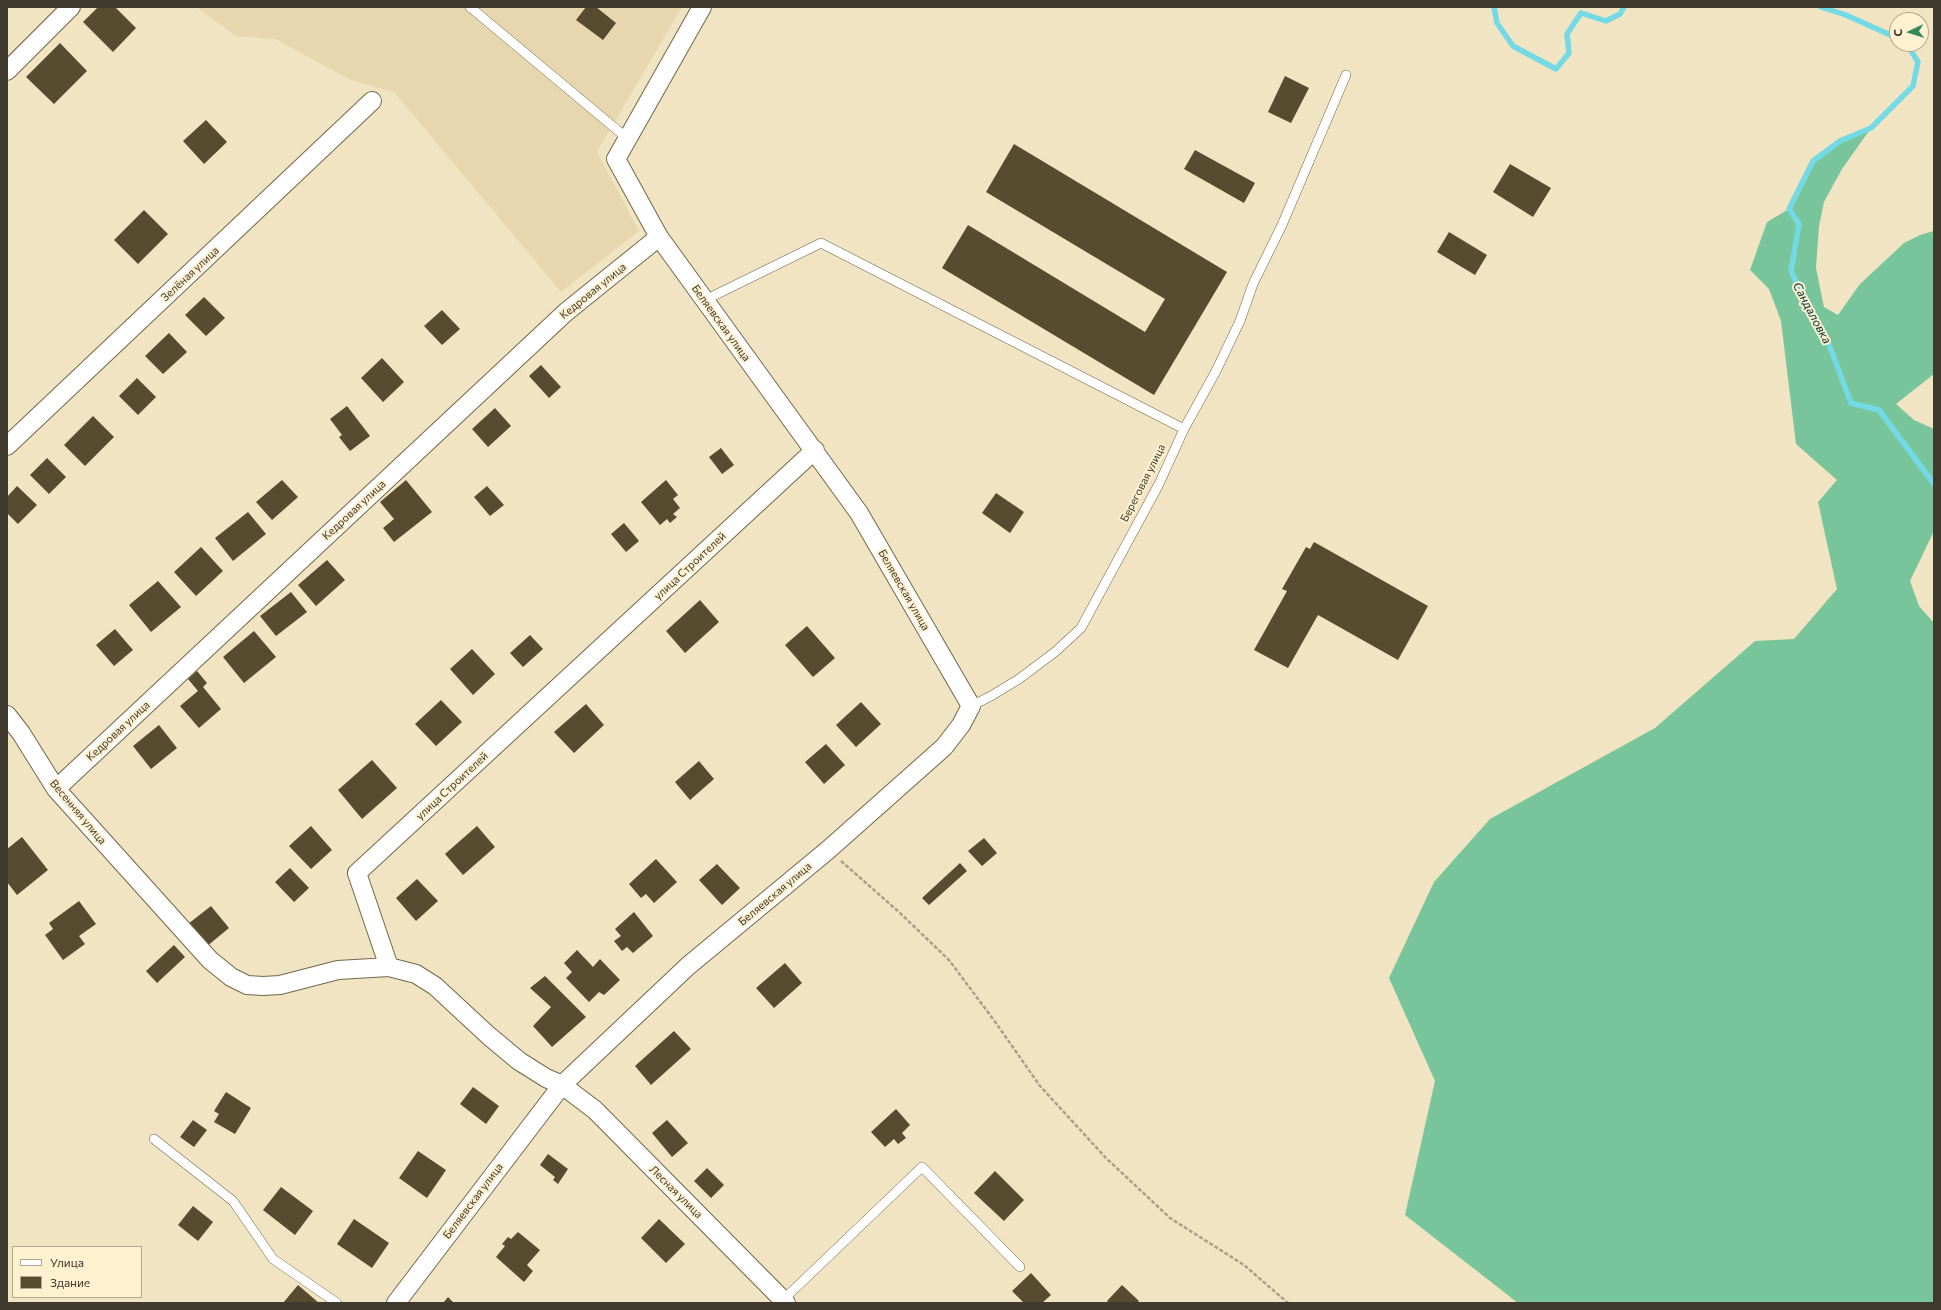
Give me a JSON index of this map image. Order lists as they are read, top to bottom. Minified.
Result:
{"streets":{"street":["Зелёная улица","Кедровая улица","Беляевская улица","улица Строителей","Весенняя улица","Лесная улица"],"lane":["Береговая улица"]},"crossings":[["Кедровая улица","Беляевская улица"],["Кедровая улица","Весенняя улица"],["Беляевская улица","Береговая улица"],["Беляевская улица","улица Строителей"],["Беляевская улица","Лесная улица"],["улица Строителей","Весенняя улица"],["улица Строителей","Лесная улица"],["Весенняя улица","Лесная улица"]],"water":["Сандаловка"],"legend":["Улица","Здание"],"north":"left"}
